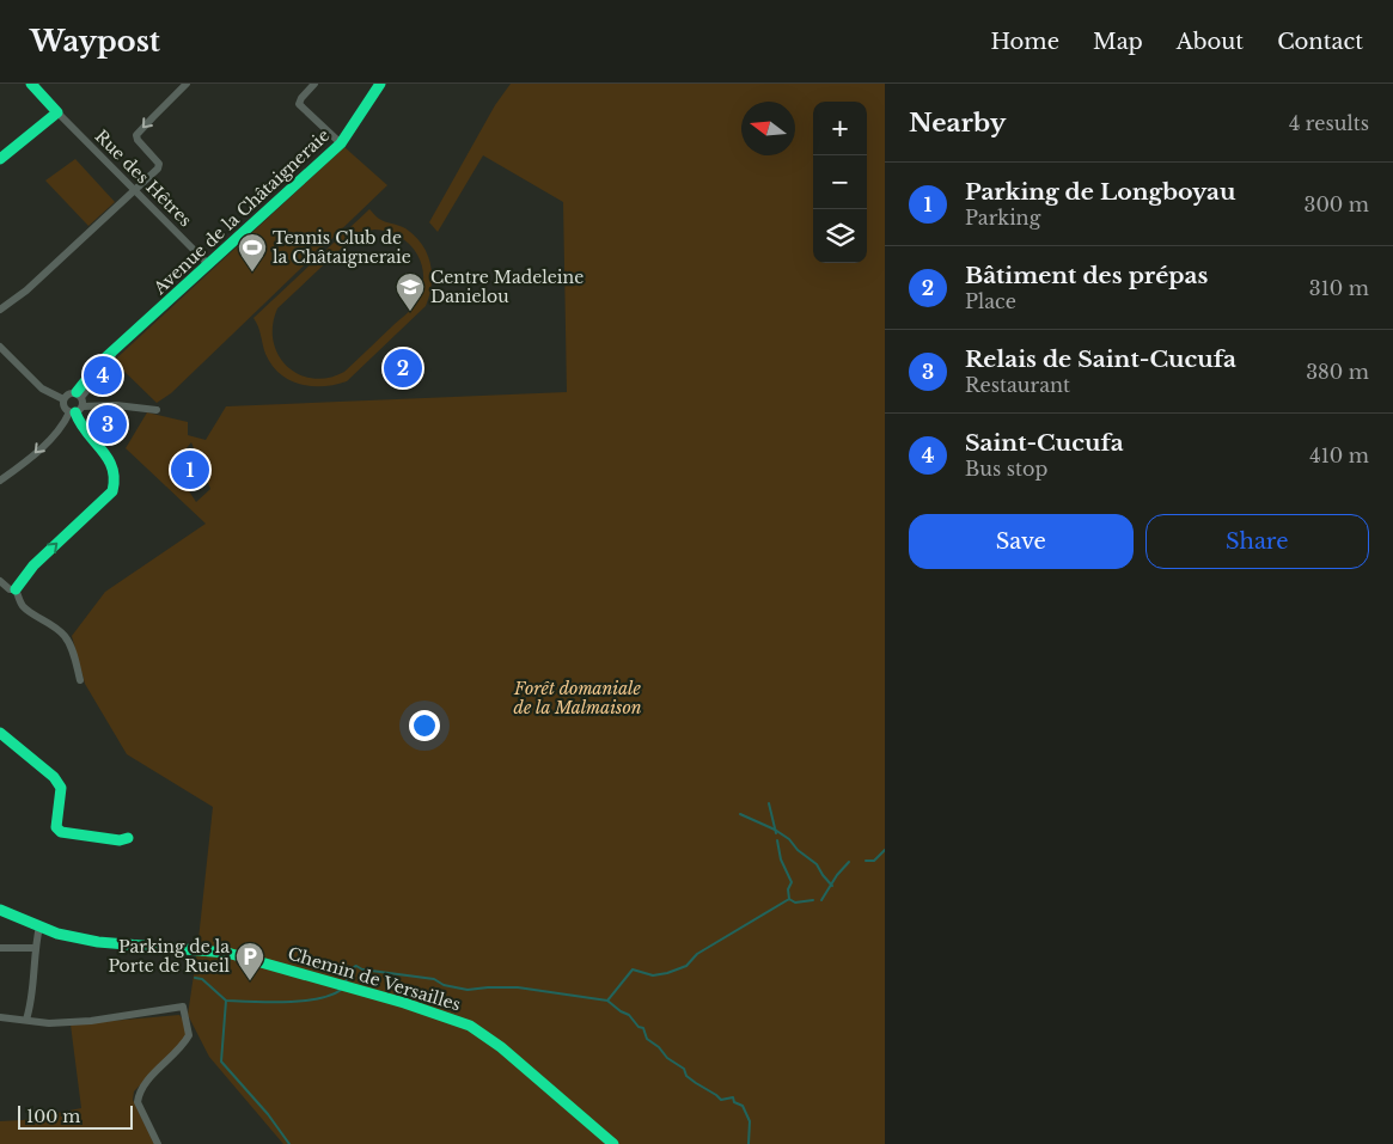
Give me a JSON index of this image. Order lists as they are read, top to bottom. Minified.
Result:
{"streets":{"street":["Rue des Hêtres","Avenue de la Châtaigneraie","Chemin de Versailles"]},"crossings":[["Rue des Hêtres","Avenue de la Châtaigneraie"]],"parks":["Forêt domaniale de la Malmaison"],"places":{"sports":["Tennis Club de la Châtaigneraie"],"school or university":["Centre Madeleine Danielou"],"parking":["Parking de la Porte de Rueil"]},"scale_bar":"100 m","north":"left","page":{"header":"Waypost","nav":["Home","Map","About","Contact"],"heading":["Nearby","4 results"],"map_buttons":["+","−"],"list":[{"mark":"1","name":"Parking de Longboyau","note":"Parking","value":"300 m"},{"mark":"2","name":"Bâtiment des prépas","note":"Place","value":"310 m"},{"mark":"3","name":"Relais de Saint-Cucufa","note":"Restaurant","value":"380 m"},{"mark":"4","name":"Saint-Cucufa","note":"Bus stop","value":"410 m"}],"pins":["2","4","3","1"],"buttons":["Save","Share"],"scale":"100 m"}}
